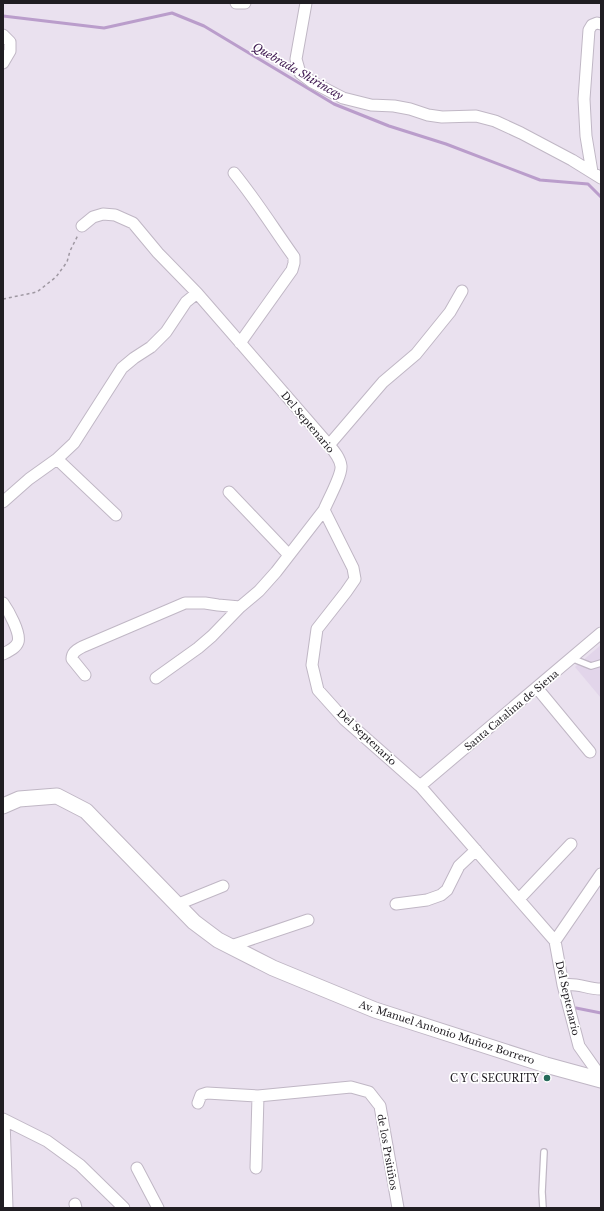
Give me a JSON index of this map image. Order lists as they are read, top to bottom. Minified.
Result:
{"streets":{"street":["Del Septenario","Santa Catalina de Siena","Av. Manuel Antonio Muñoz Borrero","de los Prsitiños"]},"crossings":[["Del Septenario","Santa Catalina de Siena"],["Del Septenario","Av. Manuel Antonio Muñoz Borrero"]],"water":["Quebrada Shirincay"],"places":["C Y C SECURITY"]}
